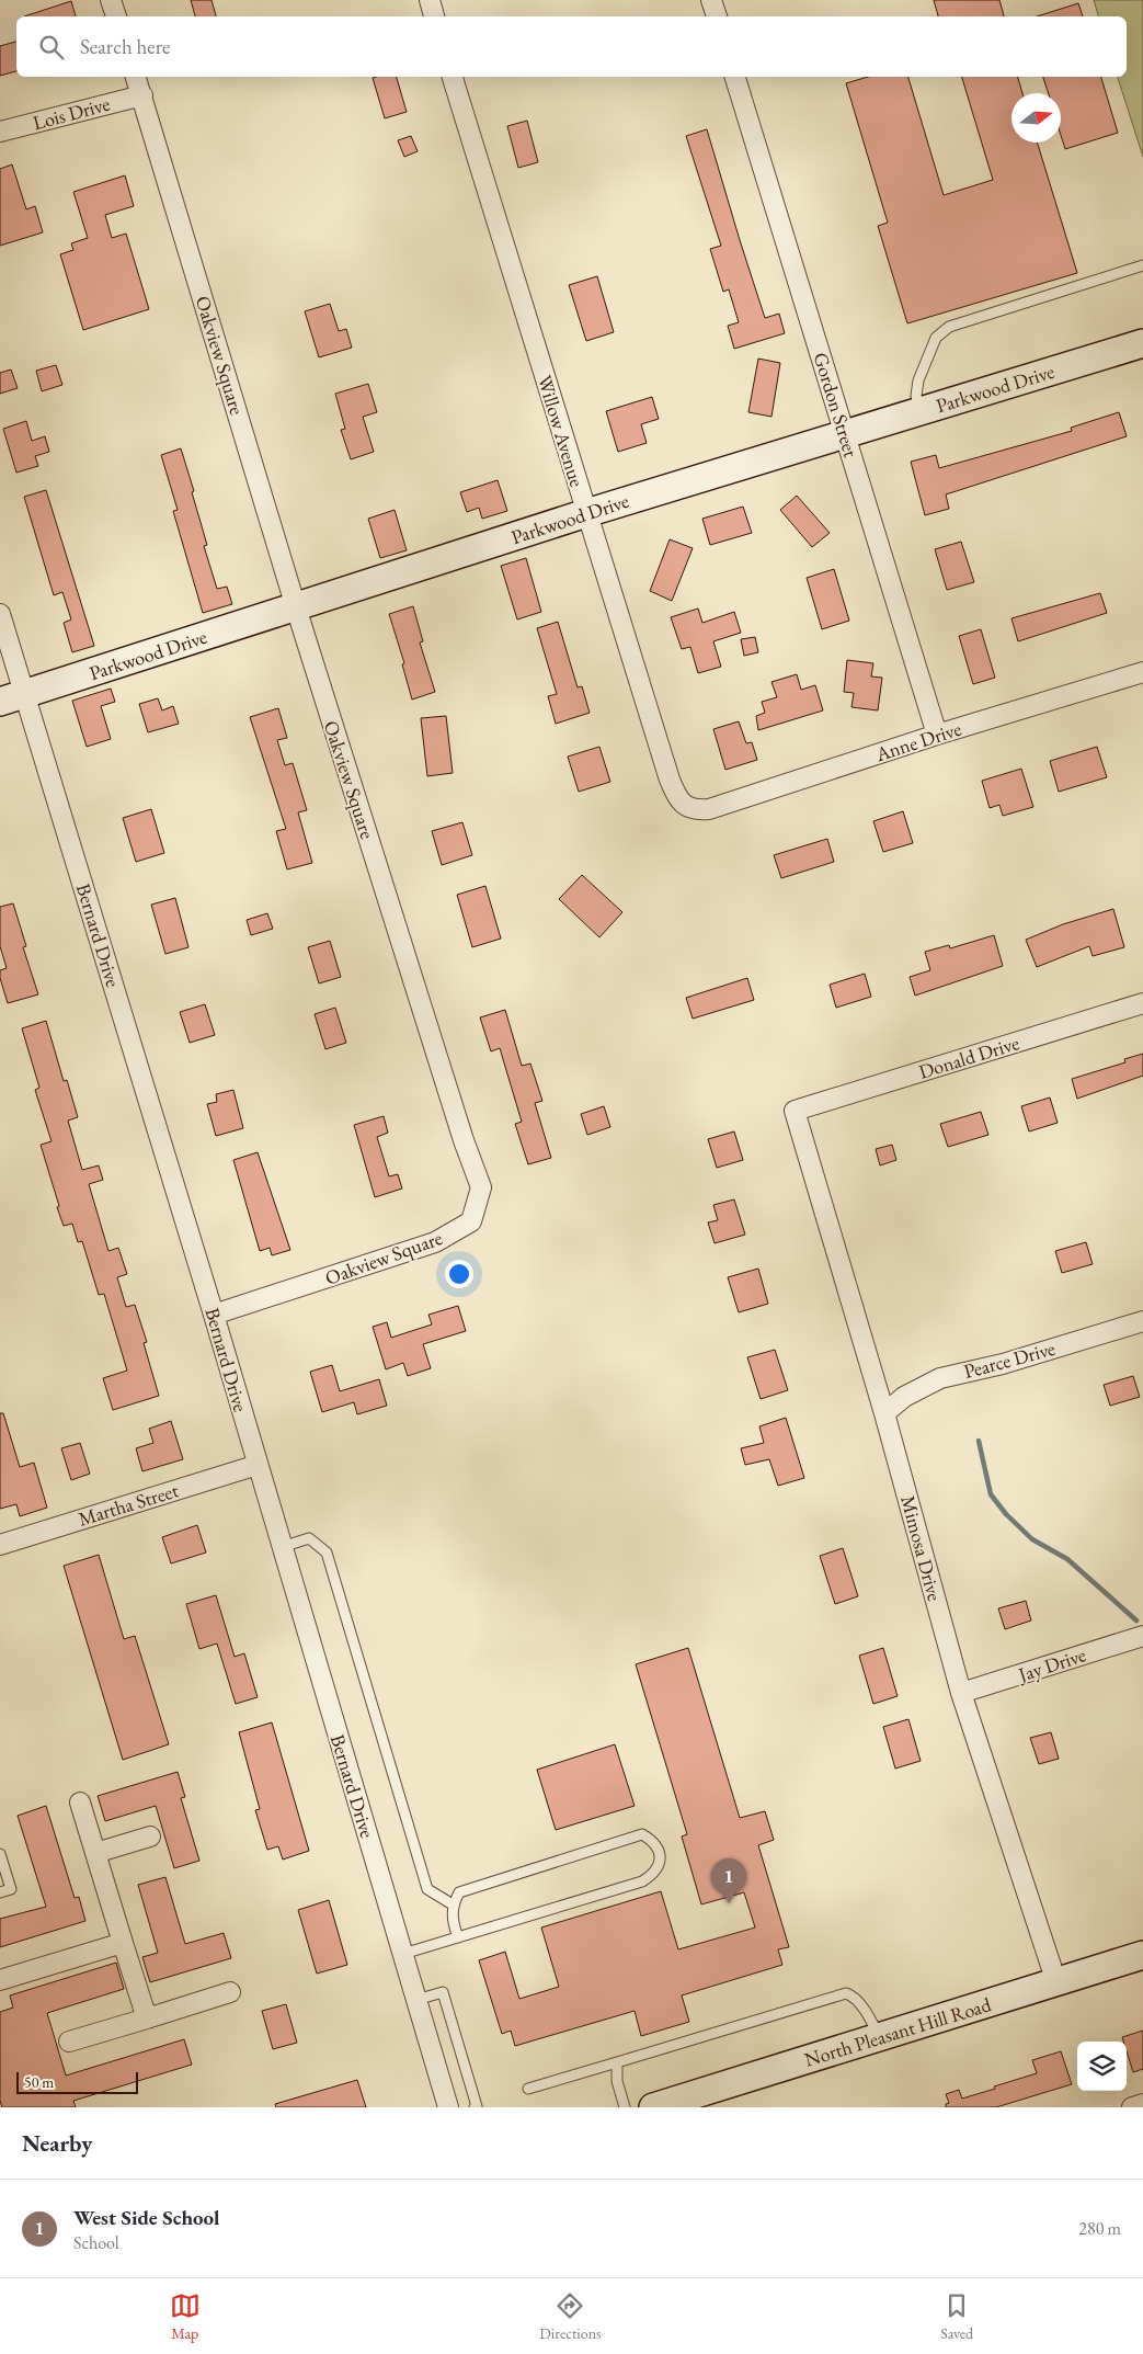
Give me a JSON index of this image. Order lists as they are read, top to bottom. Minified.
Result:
{"streets":{"street":["Lois Drive","Oakview Square","Parkwood Drive","Gordon Street","Willow Avenue","Anne Drive","Bernard Drive","Donald Drive","Pearce Drive","Martha Street","Mimosa Drive","Jay Drive","North Pleasant Hill Road"]},"crossings":[["Lois Drive","Oakview Square"],["Oakview Square","Parkwood Drive"],["Oakview Square","Bernard Drive"],["Parkwood Drive","Gordon Street"],["Parkwood Drive","Willow Avenue"],["Parkwood Drive","Bernard Drive"],["Gordon Street","Anne Drive"],["Willow Avenue","Anne Drive"],["Bernard Drive","Martha Street"],["Donald Drive","Mimosa Drive"],["Pearce Drive","Mimosa Drive"],["Mimosa Drive","Jay Drive"],["Mimosa Drive","North Pleasant Hill Road"]],"scale_bar":"50 m","north":"right","page":{"search":"Search here","pins":"1","scale":"50 m","heading":"Nearby","list":[{"mark":"1","name":"West Side School","note":"School","value":"280 m"}],"nav":["Map","Directions","Saved"]}}
